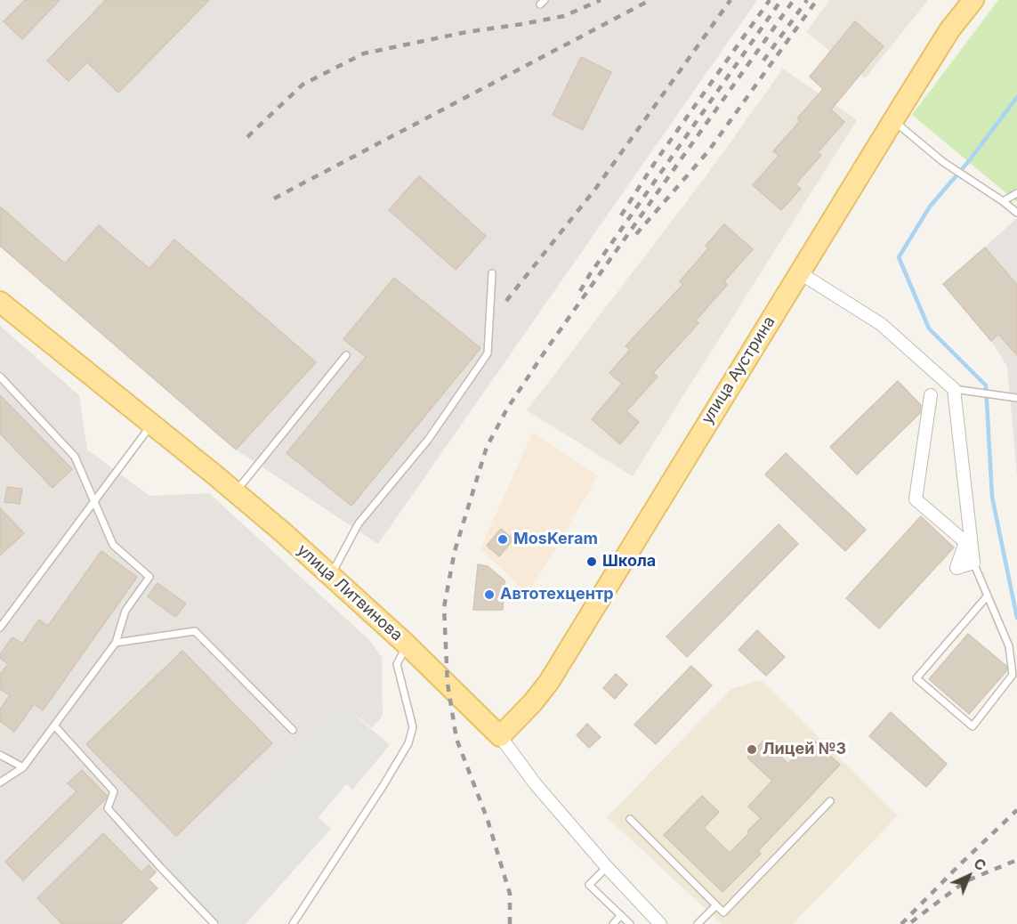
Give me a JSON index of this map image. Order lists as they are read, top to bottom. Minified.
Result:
{"streets":{"main road":["улица Аустрина","улица Литвинова"]},"crossings":[["улица Аустрина","улица Литвинова"]],"places":["MosKeram","Школа","Автотехцентр","Лицей №3"],"north":"top right"}
